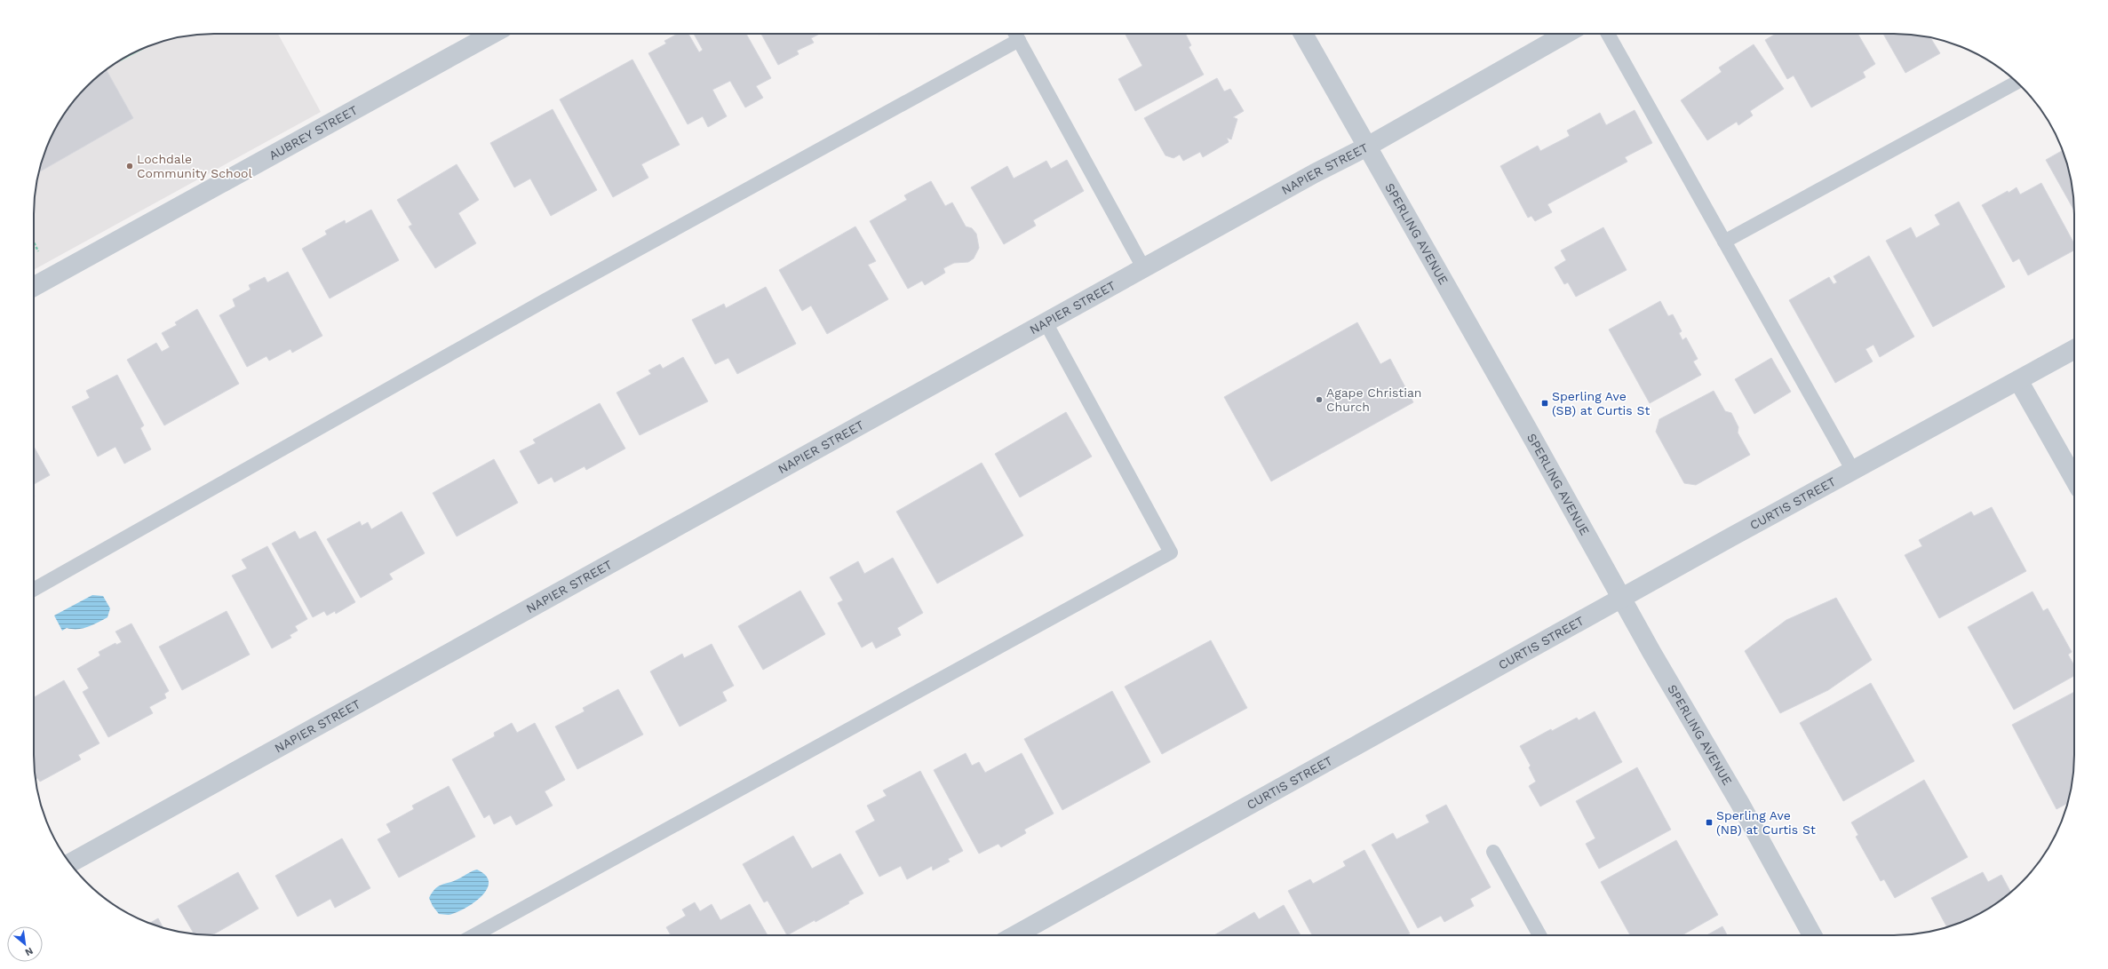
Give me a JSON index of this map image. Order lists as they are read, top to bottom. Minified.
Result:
{"streets":{"street":["AUBREY STREET","NAPIER STREET","SPERLING AVENUE","CURTIS STREET"]},"crossings":[["NAPIER STREET","SPERLING AVENUE"],["SPERLING AVENUE","CURTIS STREET"]],"places":{"other":["Lochdale Community School","Agape Christian Church"],"transit":["Sperling Ave (SB) at Curtis St","Sperling Ave (NB) at Curtis St"]},"north":"bottom right"}
